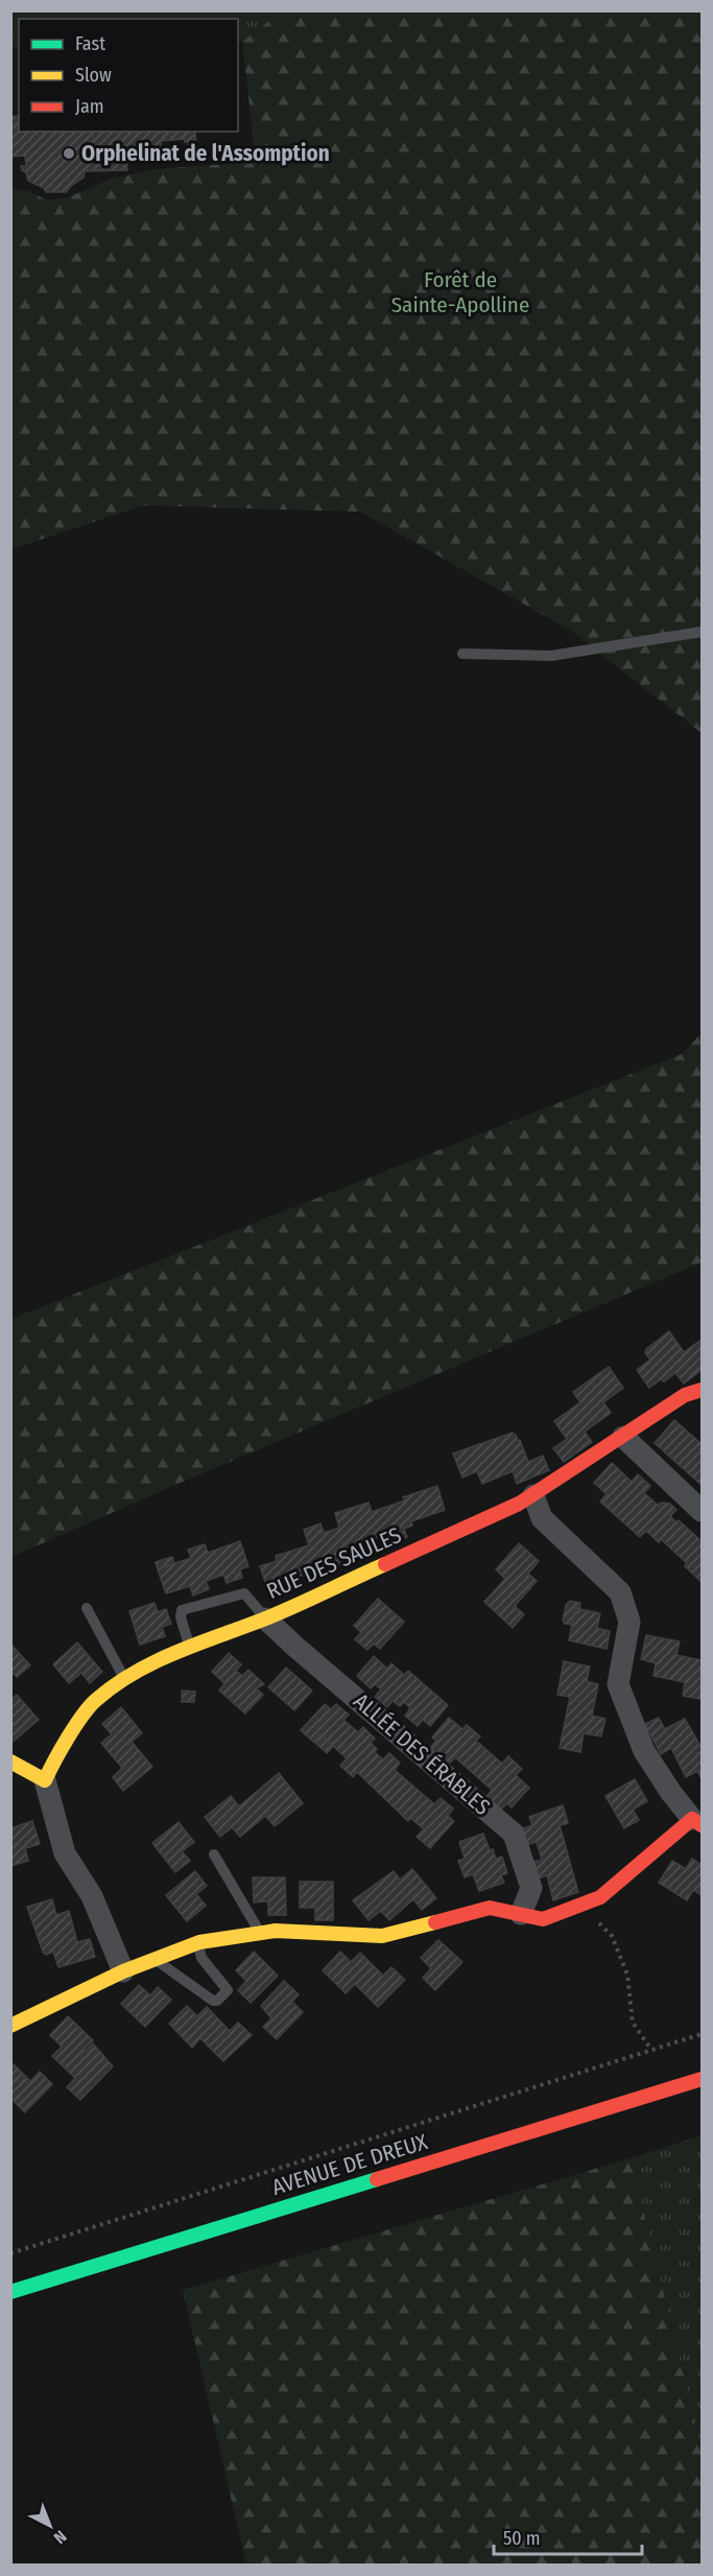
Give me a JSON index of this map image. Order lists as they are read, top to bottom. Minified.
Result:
{"streets":{"street":["RUE DES SAULES","ALLÉE DES ÉRABLES","AVENUE DE DREUX"]},"crossings":[["RUE DES SAULES","ALLÉE DES ÉRABLES"]],"parks":["Forêt de Sainte-Apolline"],"places":["Orphelinat de l'Assomption"],"legend":["Fast","Slow","Jam"],"scale_bar":"50 m","north":"bottom right"}
